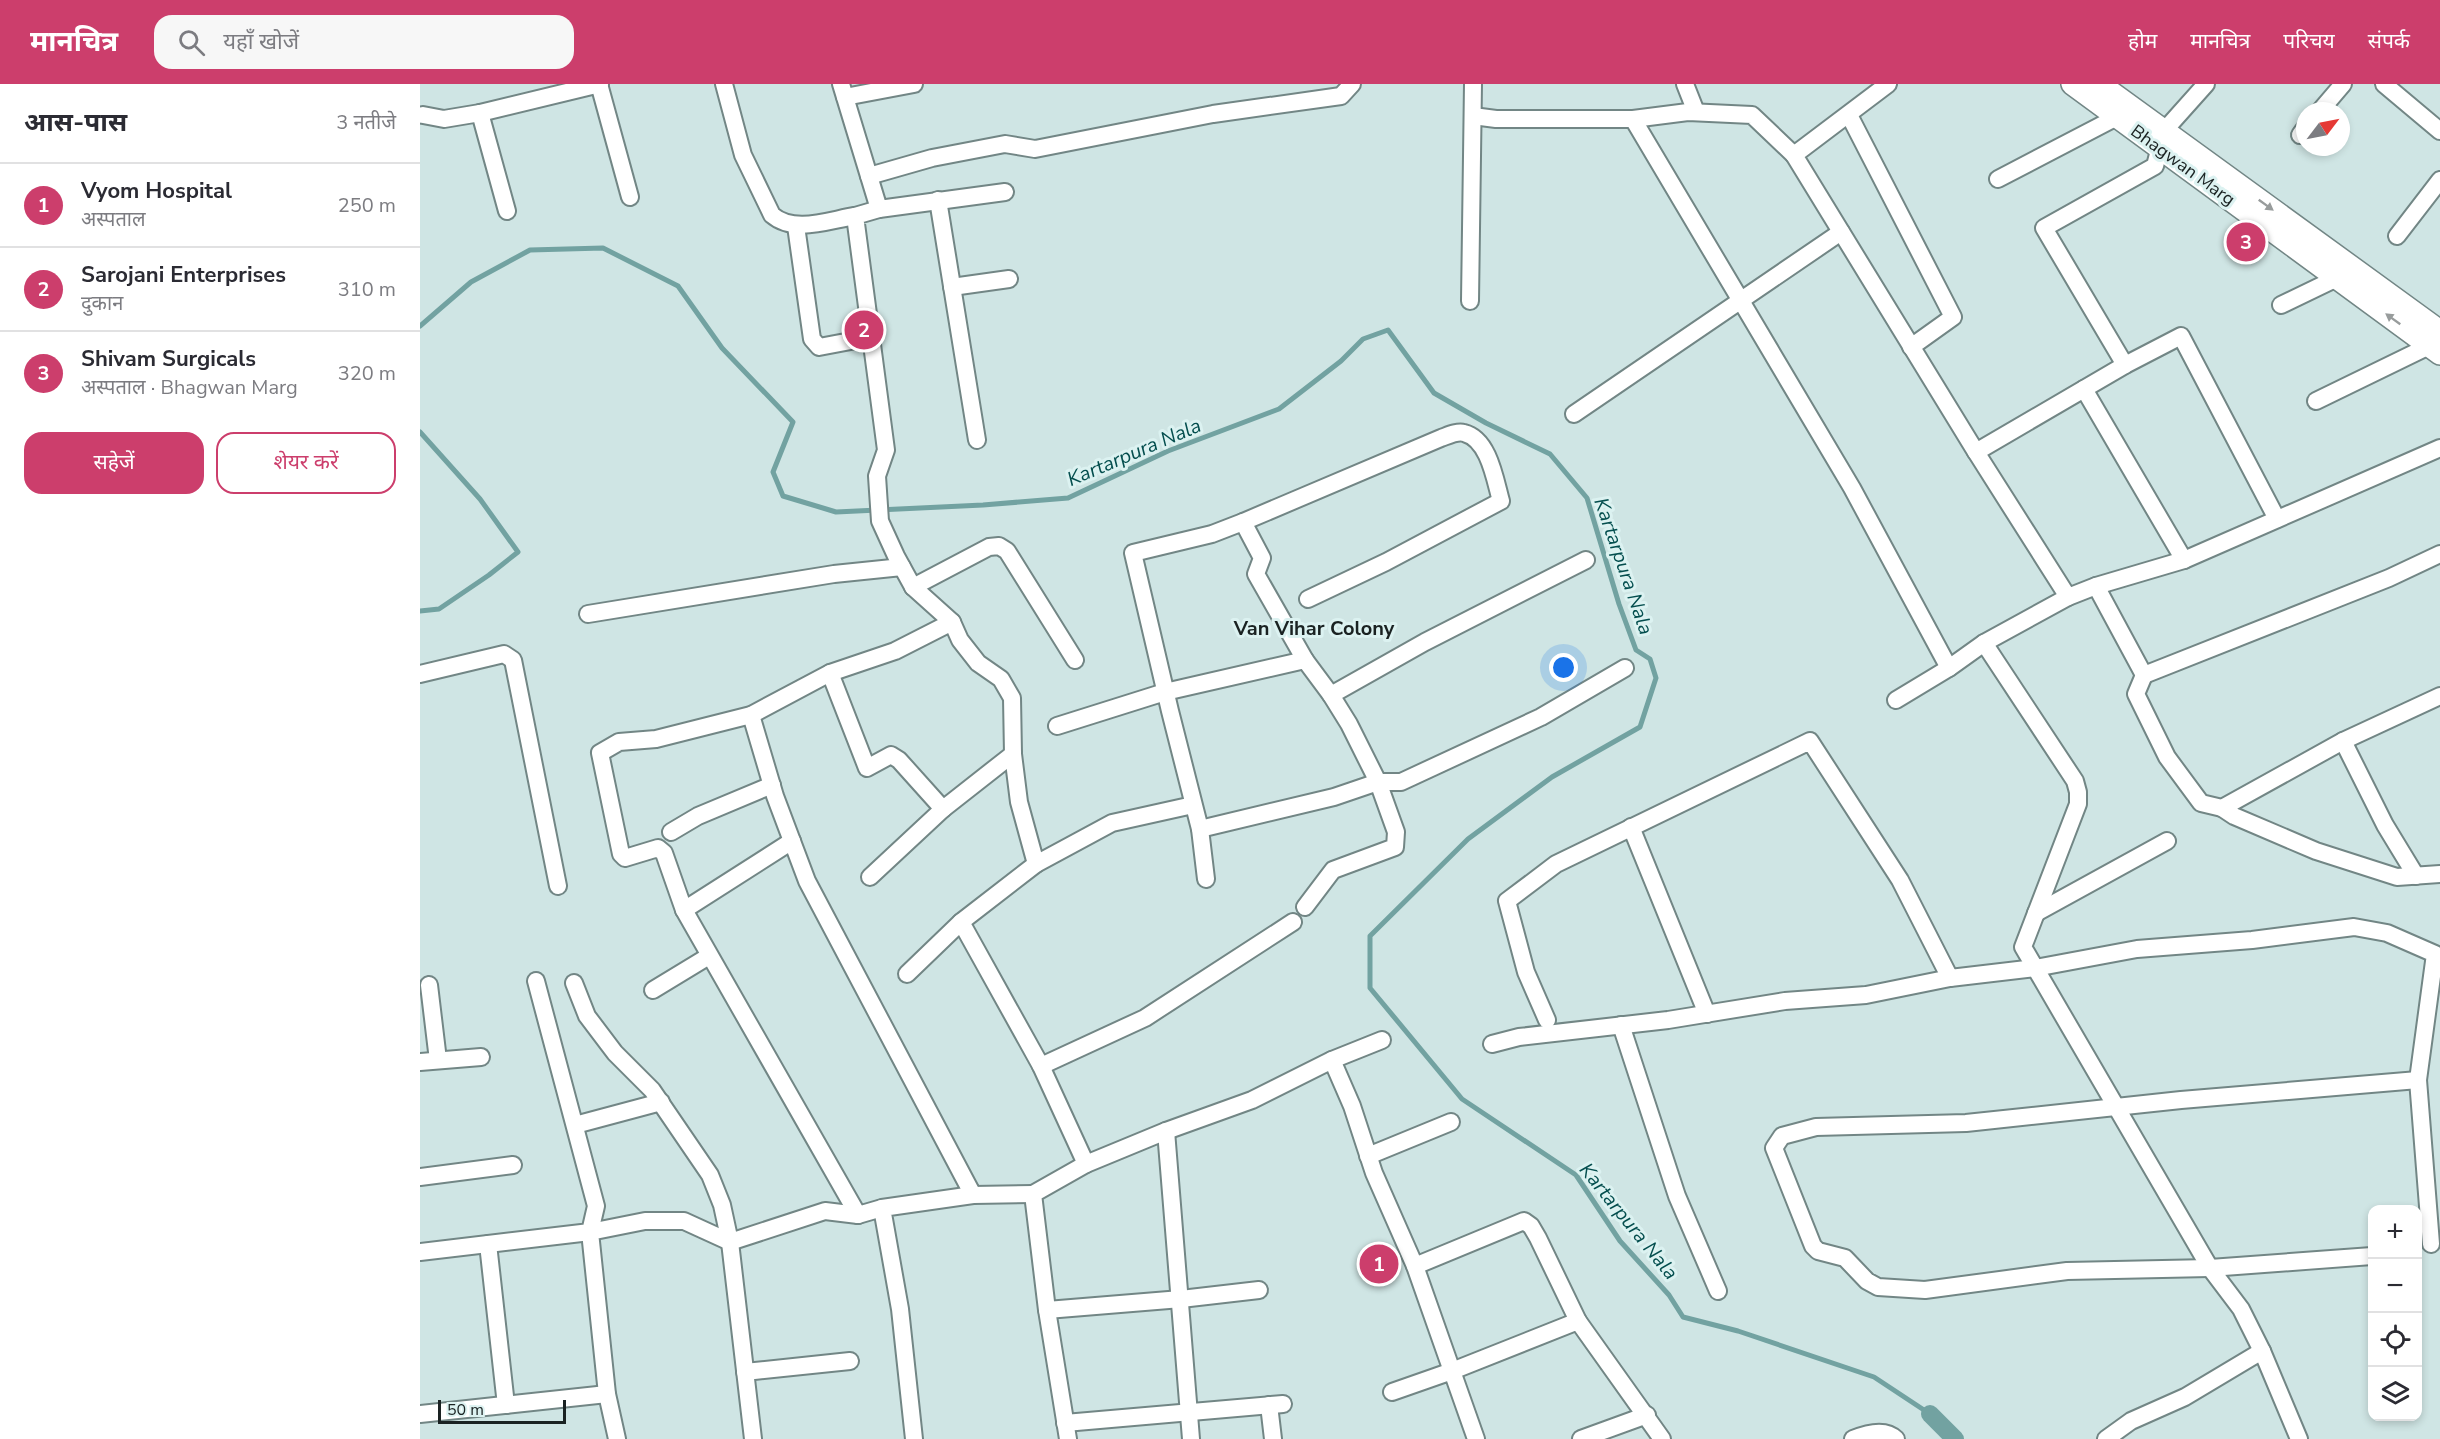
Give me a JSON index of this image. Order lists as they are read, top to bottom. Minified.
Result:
{"streets":{"street":["Bhagwan Marg"]},"districts":["Van Vihar Colony"],"water":["Kartarpura Nala"],"scale_bar":"50 m","north":"top right","page":{"header":"मानचित्र","search":"यहाँ खोजें","nav":["होम","मानचित्र","परिचय","संपर्क"],"heading":["आस-पास","3 नतीजे"],"list":[{"mark":"1","name":"Vyom Hospital","note":"अस्पताल","value":"250 m"},{"mark":"2","name":"Sarojani Enterprises","note":"दुकान","value":"310 m"},{"mark":"3","name":"Shivam Surgicals","note":"अस्पताल · Bhagwan Marg","value":"320 m"}],"pins":["3","2","1"],"buttons":["सहेजें","शेयर करें"],"map_buttons":["+","−"],"scale":"50 m"}}
